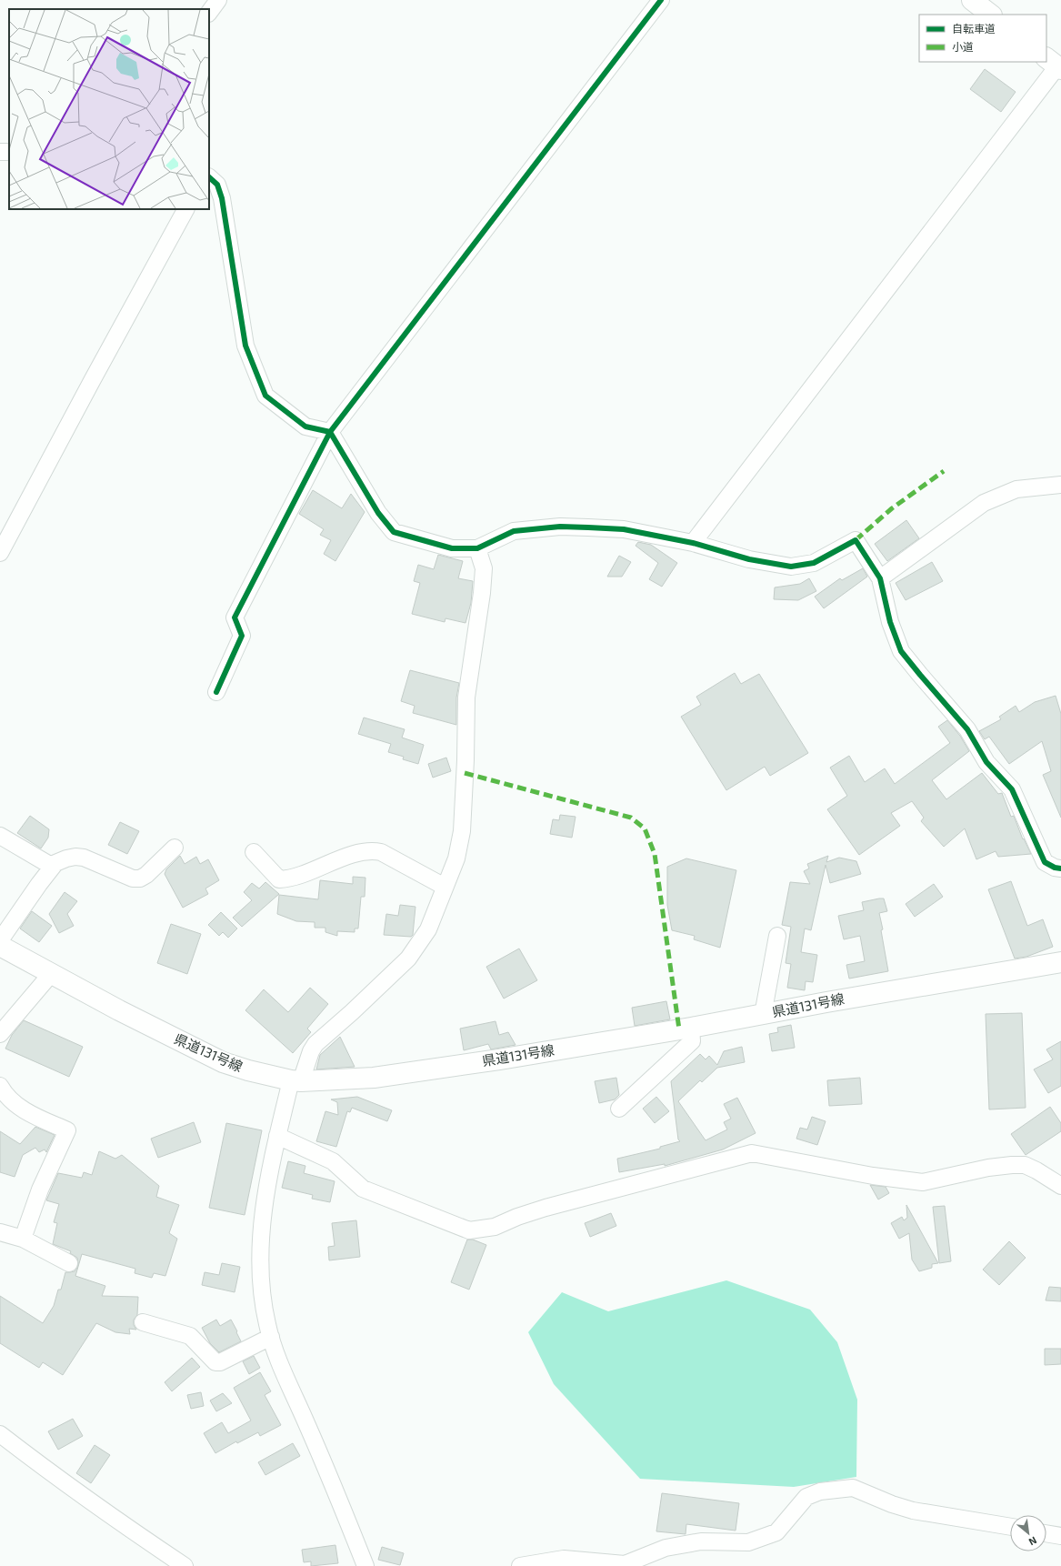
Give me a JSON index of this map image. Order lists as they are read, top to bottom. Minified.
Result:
{"streets":{"main road":["県道131号線"]},"legend":["自転車道","小道"],"north":"bottom right"}
